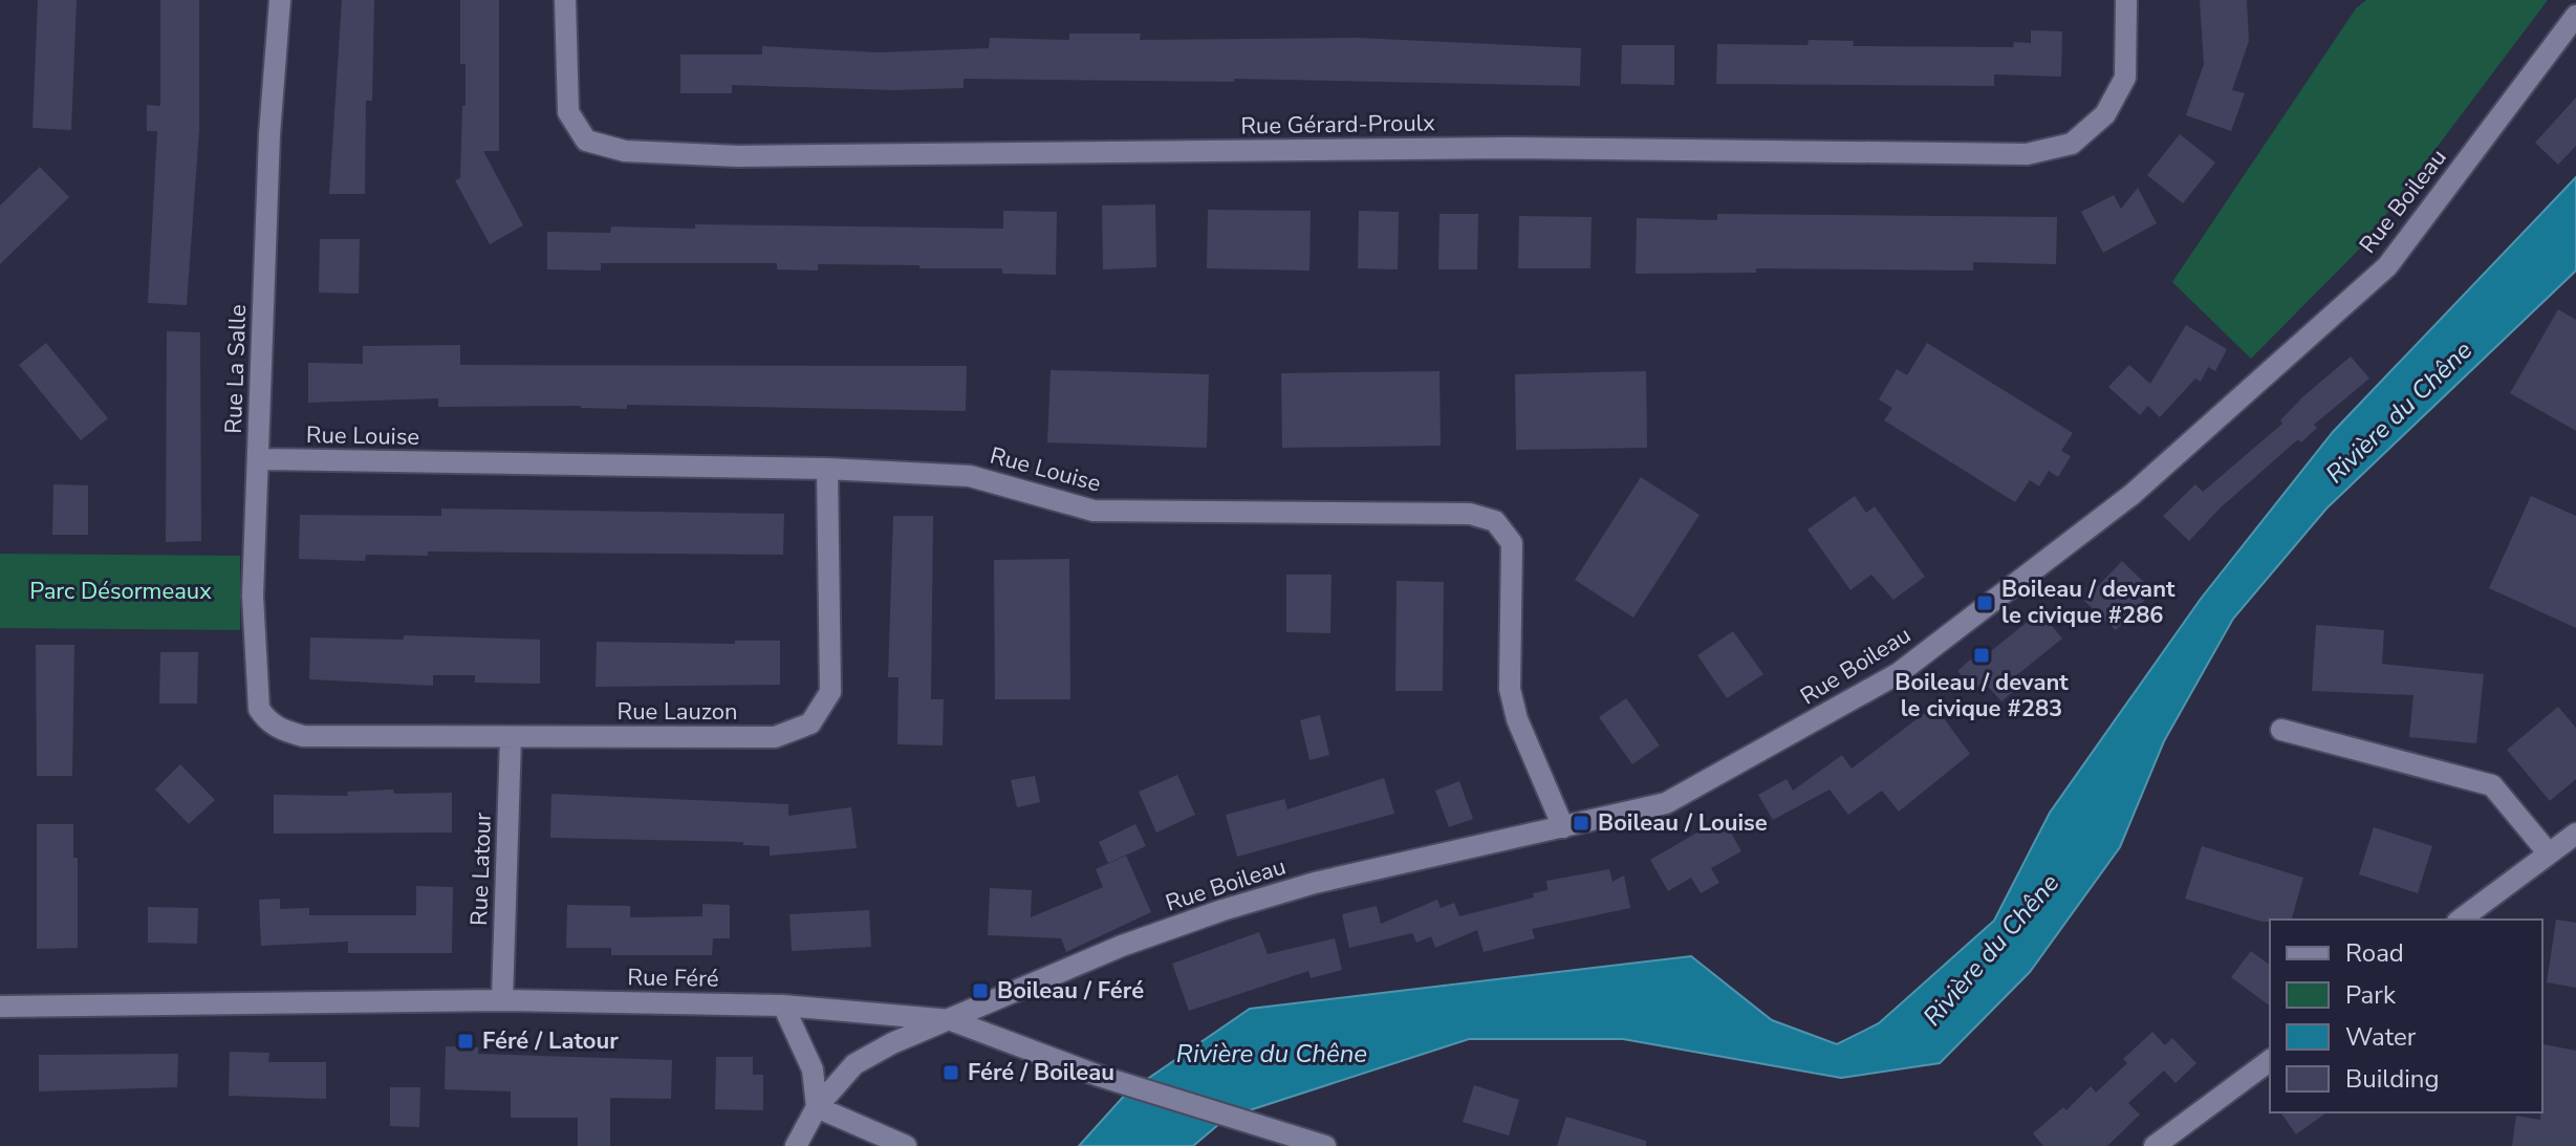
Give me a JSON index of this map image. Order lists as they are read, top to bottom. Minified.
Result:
{"streets":{"street":["Rue Gérard-Proulx","Rue Boileau","Rue La Salle","Rue Louise","Rue Lauzon","Rue Latour","Rue Féré"]},"crossings":[["Rue Boileau","Rue Louise"],["Rue Boileau","Rue Féré"],["Rue La Salle","Rue Louise"],["Rue La Salle","Rue Lauzon"],["Rue Louise","Rue Lauzon"],["Rue Lauzon","Rue Latour"],["Rue Latour","Rue Féré"]],"water":["Rivière du Chêne"],"parks":["Parc Désormeaux"],"places":{"transit":["Boileau / devant le civique #286","Boileau / devant le civique #283","Boileau / Louise","Boileau / Féré","Féré / Latour","Féré / Boileau"]},"legend":["Road","Park","Water","Building"]}
